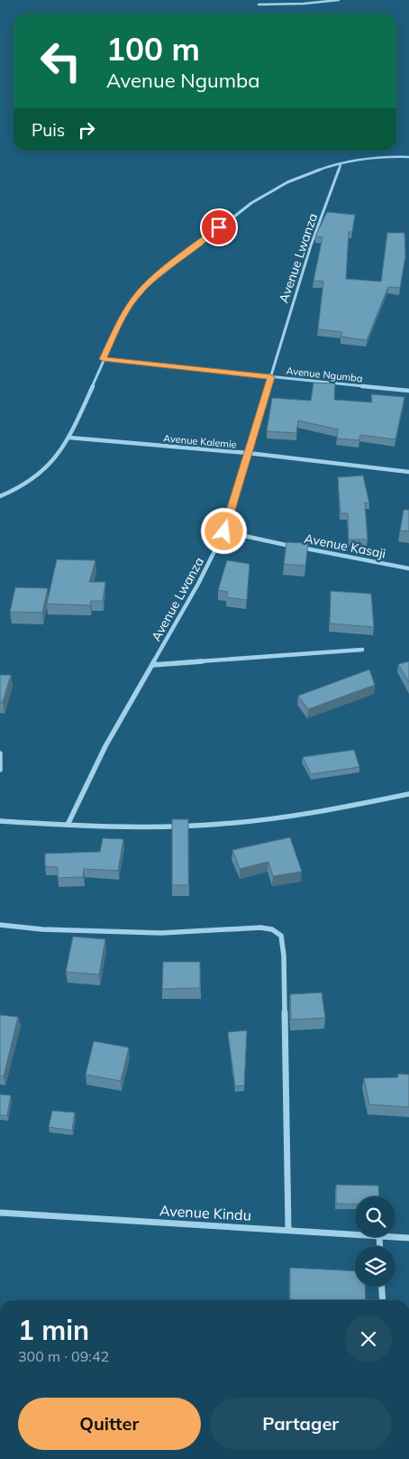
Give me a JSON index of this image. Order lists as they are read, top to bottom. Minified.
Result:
{"streets":{"street":["Avenue Lwanza","Avenue Ngumba","Avenue Kalemie","Avenue Kasaji","Avenue Kindu"]},"crossings":[["Avenue Lwanza","Avenue Ngumba"],["Avenue Lwanza","Avenue Kalemie"],["Avenue Lwanza","Avenue Kasaji"]],"page":{"turn":["100 m","Avenue Ngumba"],"then":"Puis","heading":["1 min","300 m · 09:42"],"buttons":["Quitter","Partager"]}}
